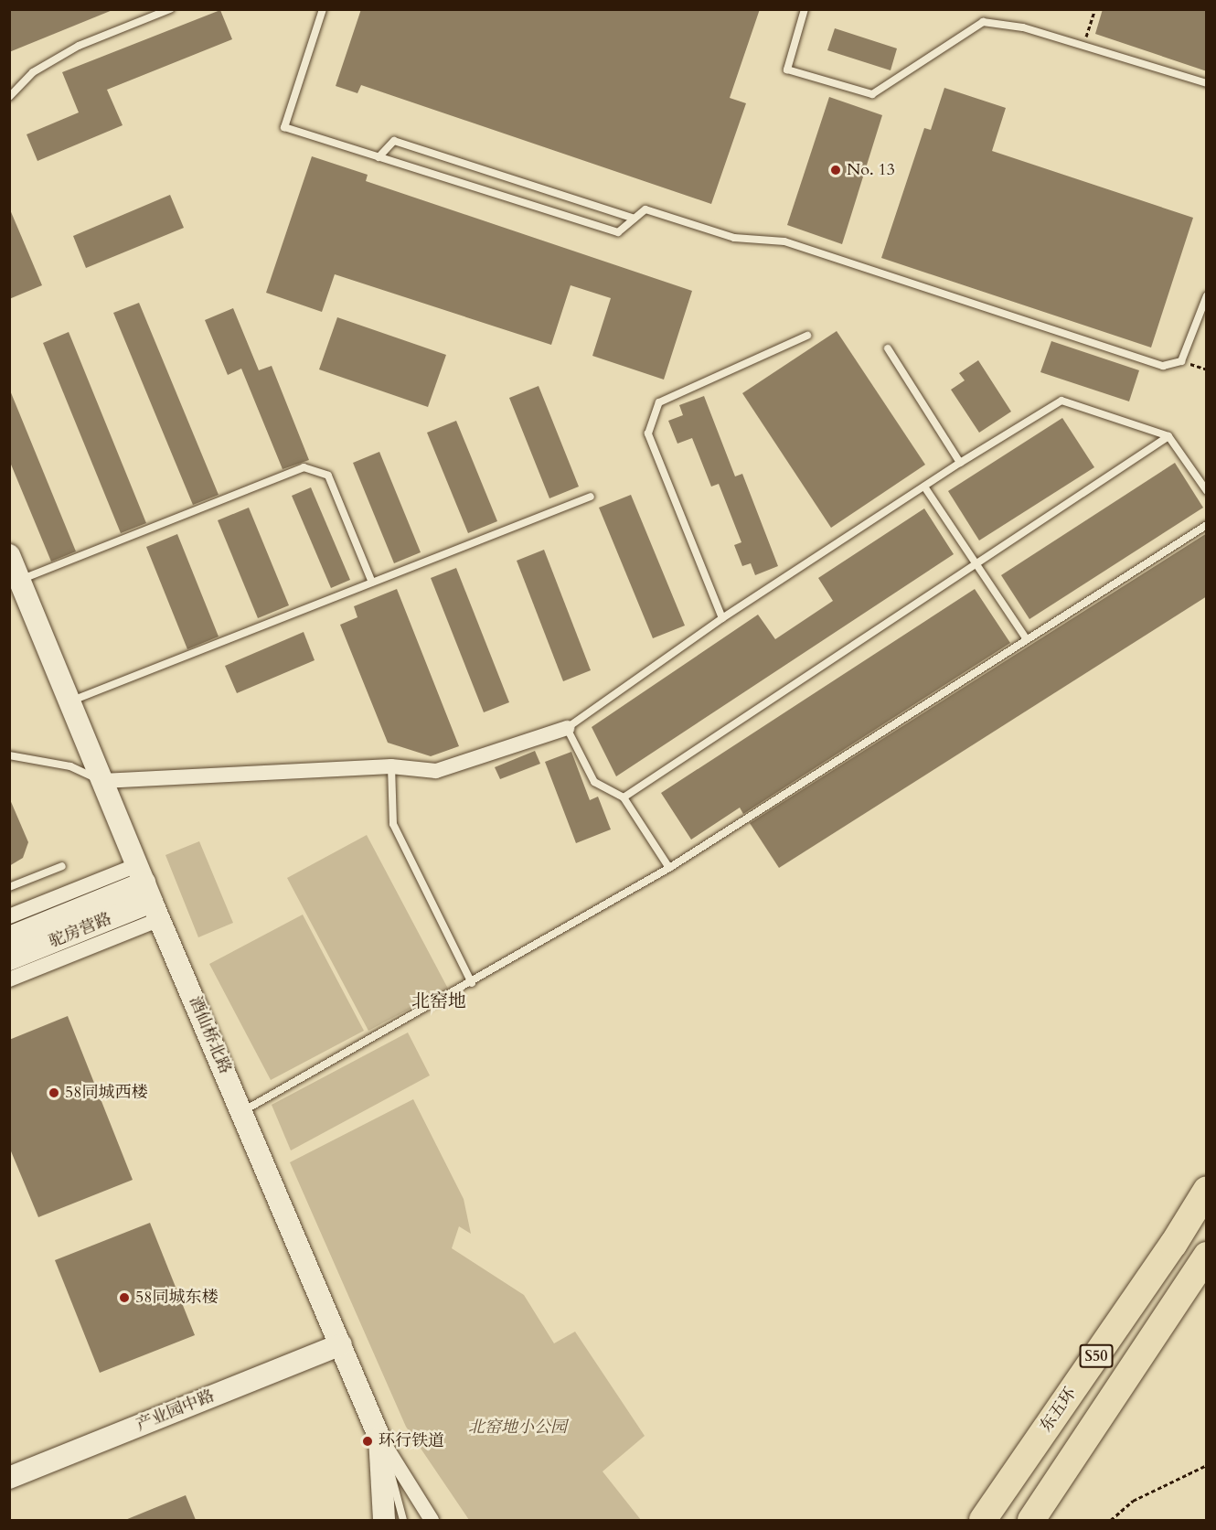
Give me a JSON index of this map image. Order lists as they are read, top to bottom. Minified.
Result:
{"streets":{"highway":["S50","东五环"],"street":["驼房营路","酒仙桥北路","产业园中路"]},"crossings":[["驼房营路","酒仙桥北路"],["酒仙桥北路","产业园中路"]],"districts":["北窑地"],"parks":["北窑地小公园"],"places":["No. 13","58同城西楼","58同城东楼","环行铁道"]}
